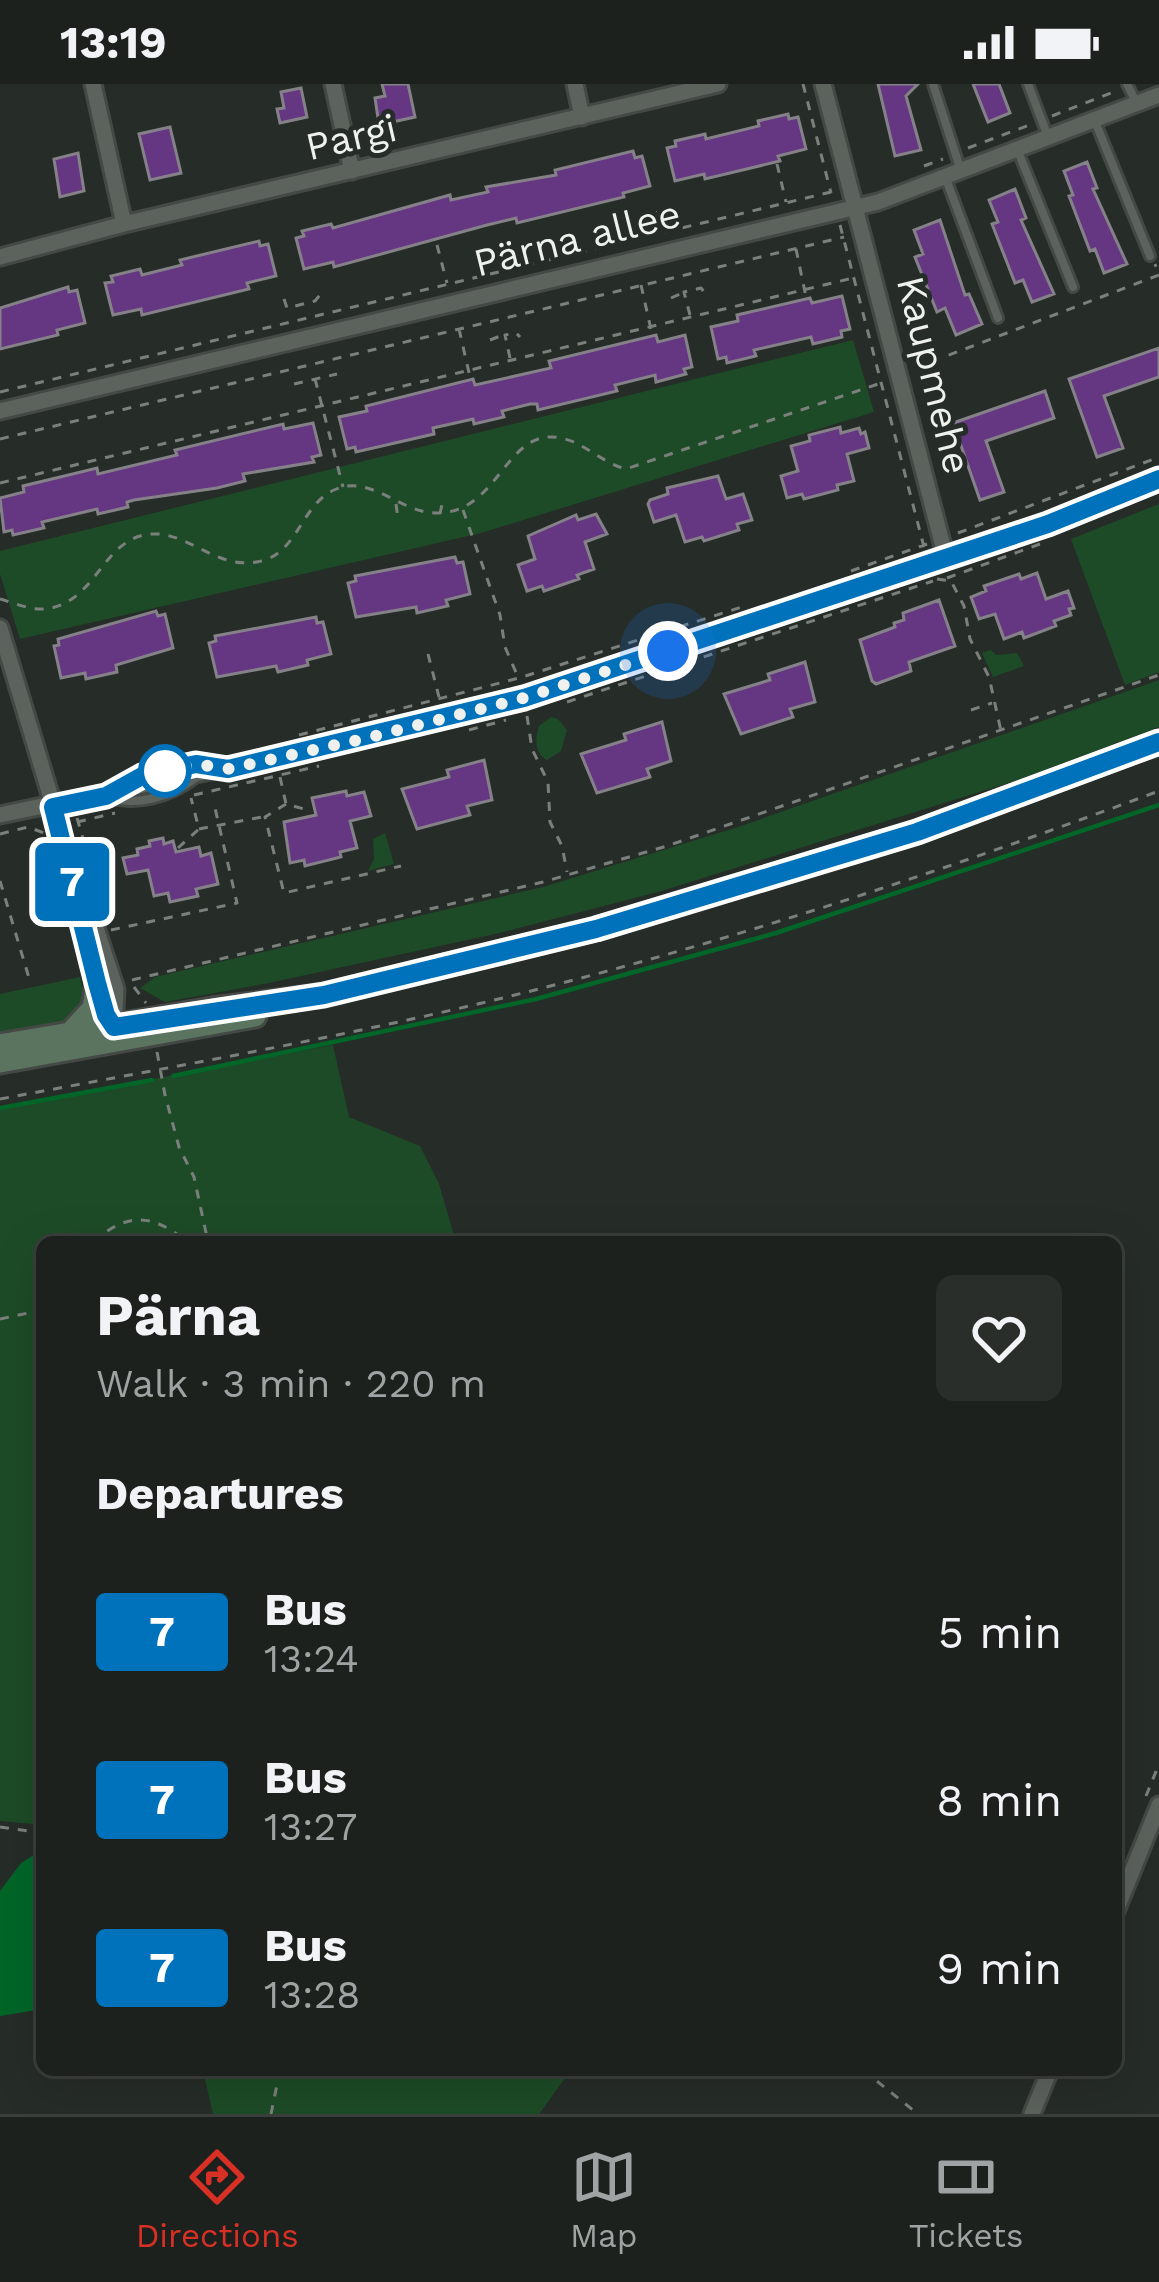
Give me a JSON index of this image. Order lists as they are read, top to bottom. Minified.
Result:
{"streets":{"street":["Pargi","Pärna allee","Kaupmehe"]},"crossings":[["Pärna allee","Kaupmehe"]],"lines":["bus line 7"],"page":{"status":"13:19","on_map":"7","heading":[["Pärna","Walk · 3 min · 220 m"],"Departures"],"list":[{"mark":"7","name":"Bus","note":"13:24","value":"5 min"},{"mark":"7","name":"Bus","note":"13:27","value":"8 min"},{"mark":"7","name":"Bus","note":"13:28","value":"9 min"}],"tabs":["Directions","Map","Tickets"]}}
